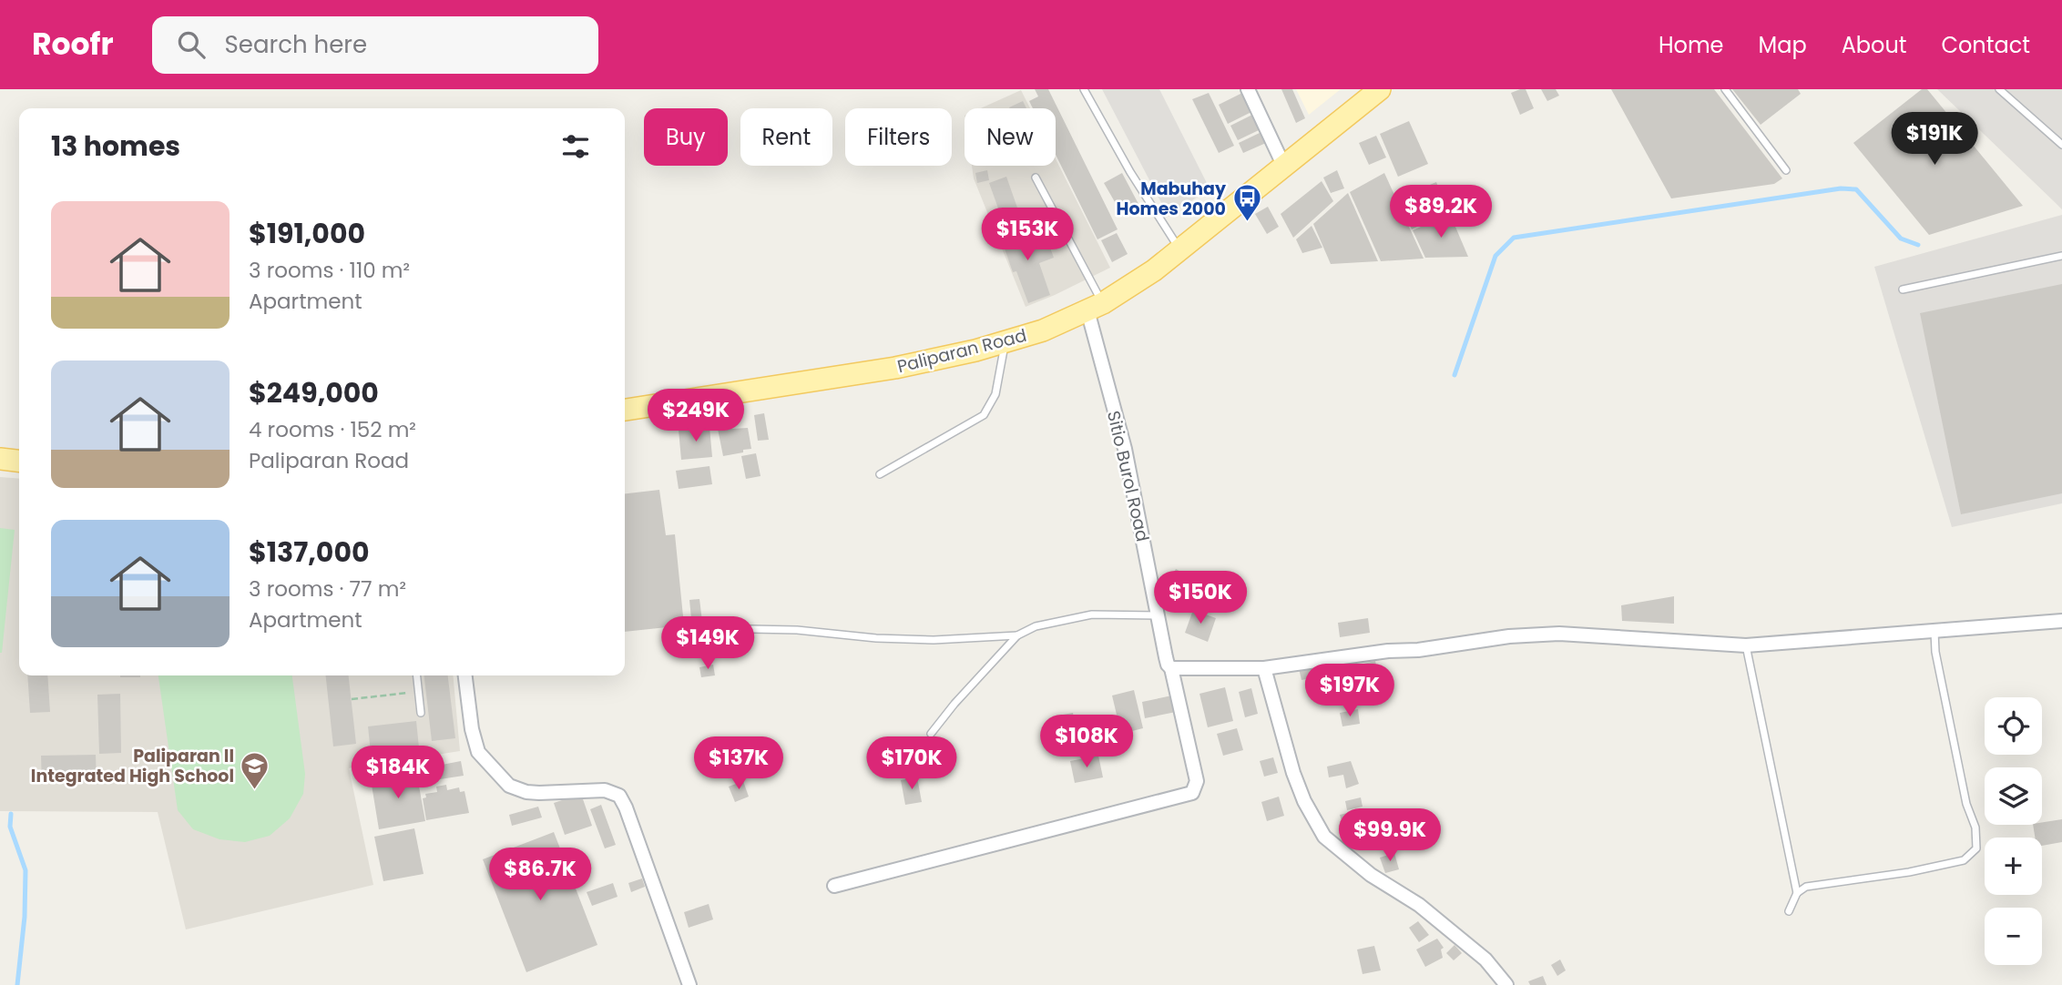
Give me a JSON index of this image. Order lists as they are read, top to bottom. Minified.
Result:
{"streets":{"main road":["Paliparan Road"],"street":["Sitio Burol Road"]},"crossings":[["Paliparan Road","Sitio Burol Road"]],"places":{"bus stop":["Mabuhay Homes 2000"],"school or university":["Paliparan II Integrated High School"]},"page":{"header":"Roofr","search":"Search here","nav":["Home","Map","About","Contact"],"chip":["Buy","Rent","Filters","New"],"heading":"13 homes","price":["$191K","$89.2K","$153K","$249K","$150K","$149K","$197K","$108K","$137K","$170K","$184K","$99.9K","$86.7K"],"list":[{"name":"$191,000","note":"3 rooms · 110 m² · Apartment"},{"name":"$249,000","note":"4 rooms · 152 m² · Paliparan Road"},{"name":"$137,000","note":"3 rooms · 77 m² · Apartment"}],"map_buttons":["+","−"]}}
